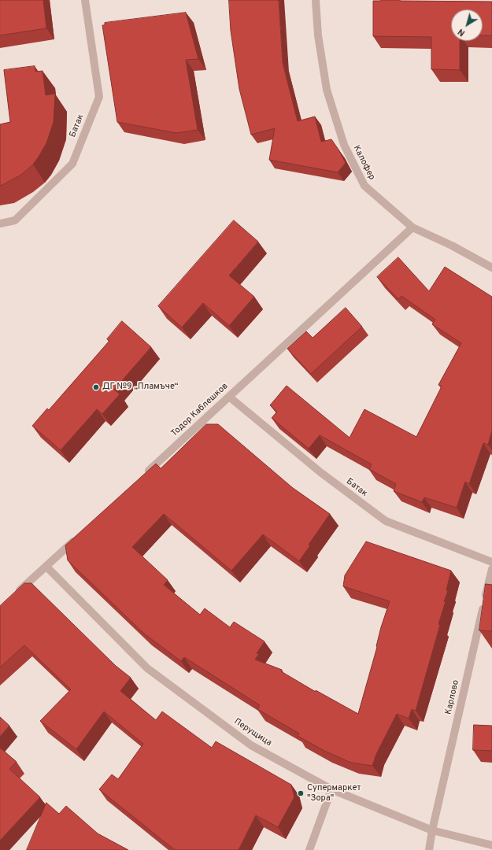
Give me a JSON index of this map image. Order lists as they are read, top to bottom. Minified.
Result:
{"streets":{"street":["Батак","Калофер","Тодор Каблешков","Карлово","Перущица"]},"crossings":[["Батак","Тодор Каблешков"],["Калофер","Тодор Каблешков"],["Карлово","Перущица"]],"places":["ДГ №9 „Пламъче“","Супермаркет \"Зора\""],"north":"bottom left"}
